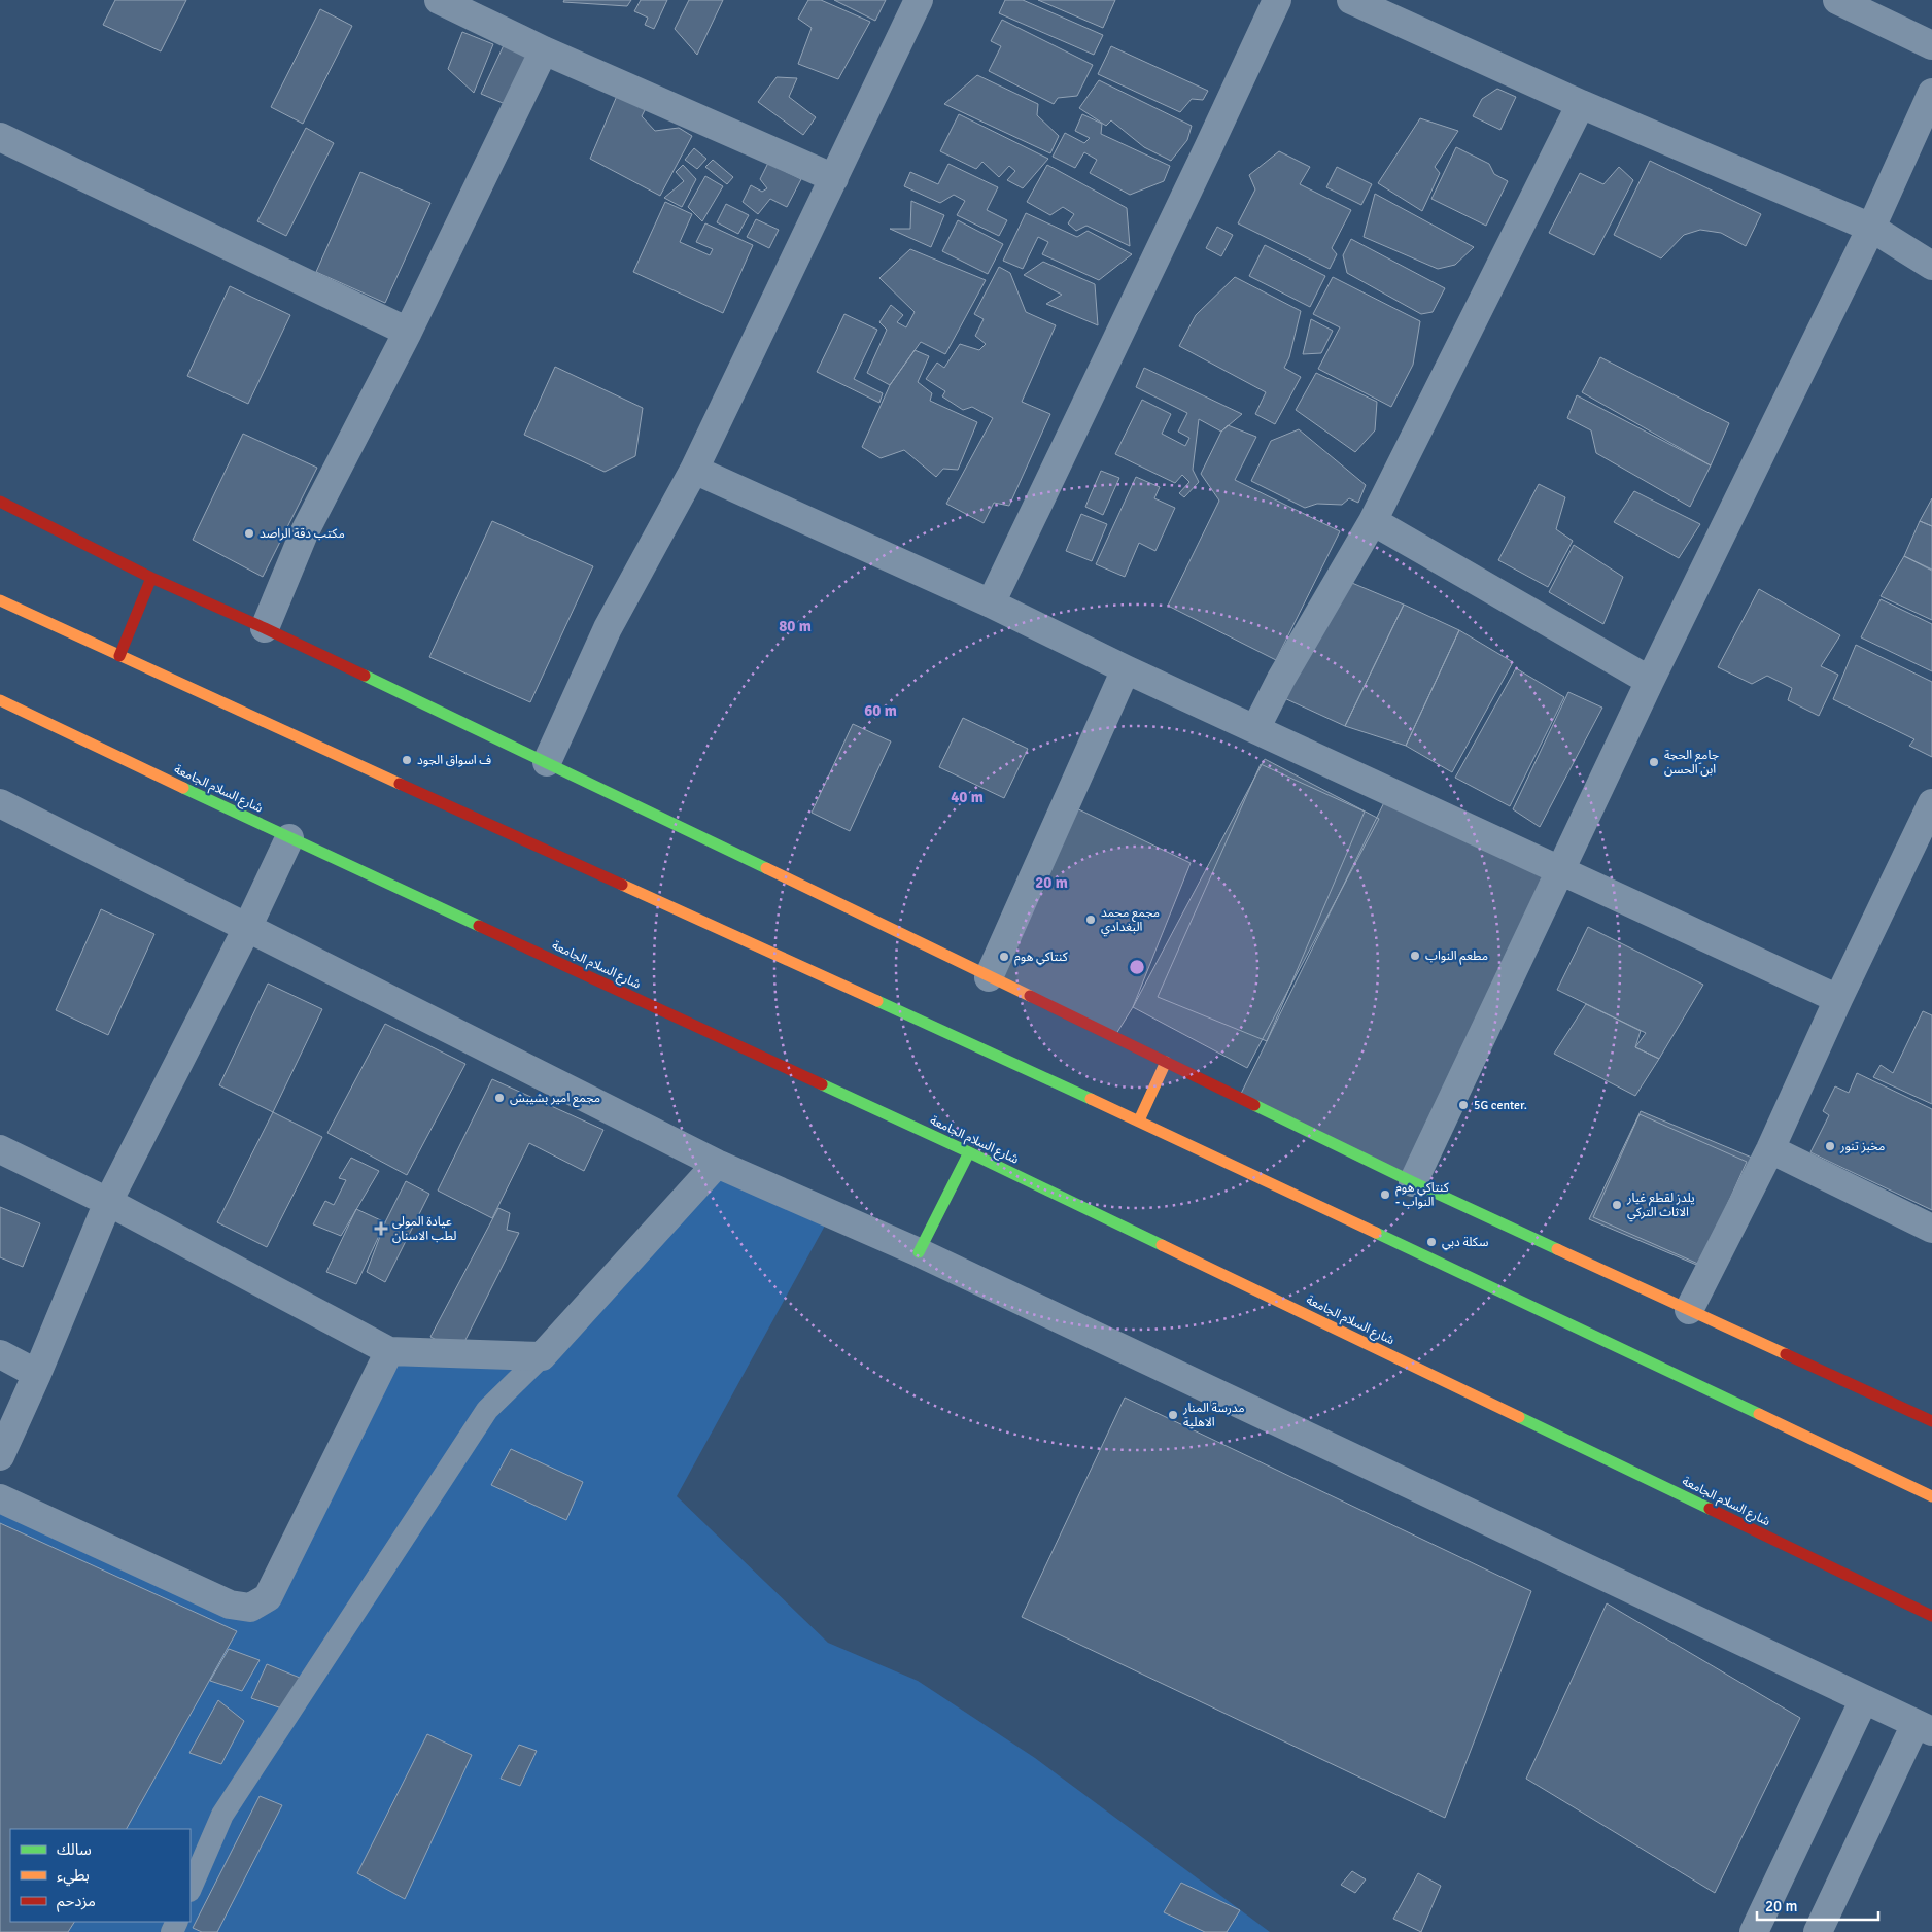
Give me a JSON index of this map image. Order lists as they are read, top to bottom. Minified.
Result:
{"streets":{"main road":["شارع السلام الجامعة"]},"places":{"other":["مكتب دقة الراصد","ف اسواق الجود","جامع الحجة ابن الحسن","مجمع محمد البغدادي","مطعم النواب","كنتاكي هوم","مجمع امير بشيبش","5G center.","مخبز تنور","كنتاكي هوم - النواب","يلدز لقطع غيار الاثاث التركي","سكلة دبي","مدرسة المنار الاهلية"],"health":["عيادة المولى لطب الاسنان"]},"legend":["سالك","بطيء","مزدحم"],"scale_bar":"20 m","rings":["80 m","60 m","40 m","20 m"]}
